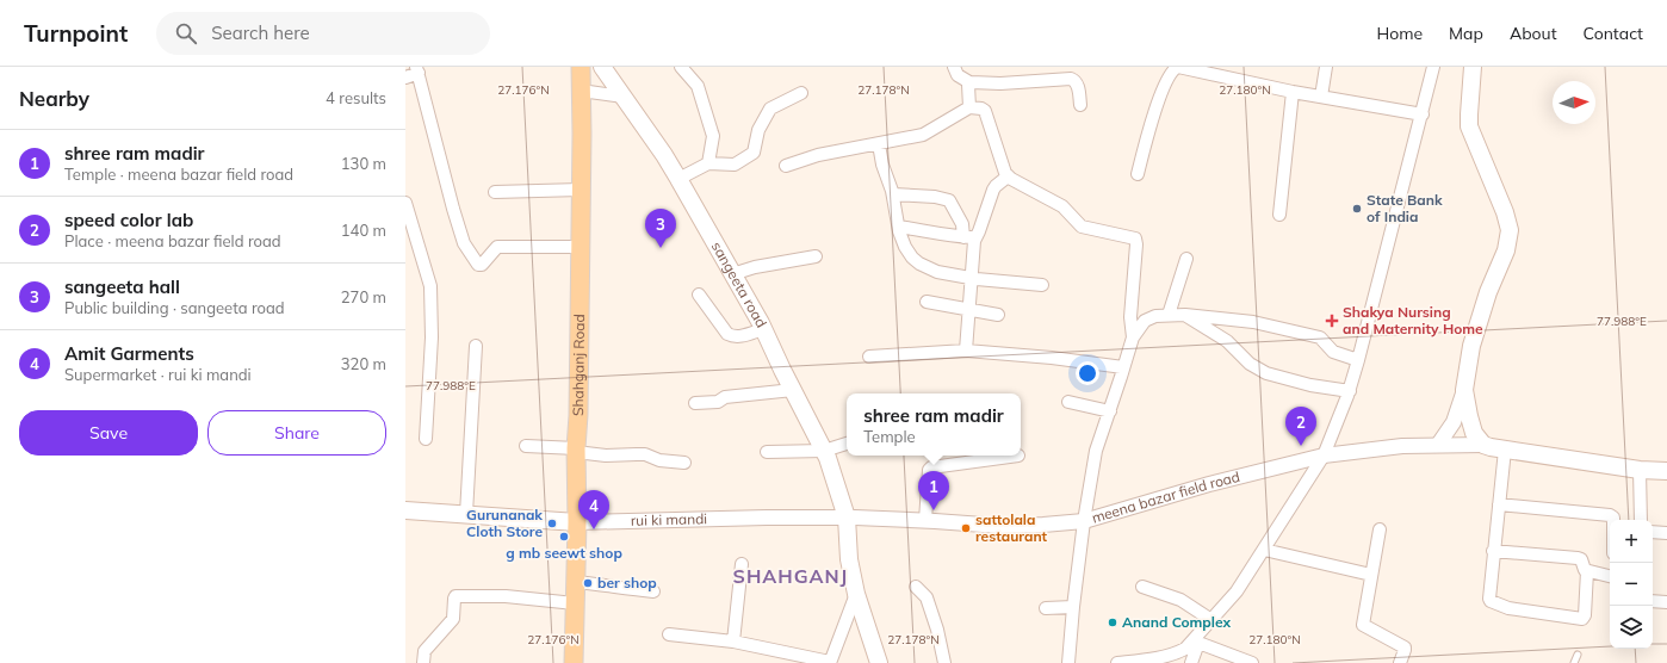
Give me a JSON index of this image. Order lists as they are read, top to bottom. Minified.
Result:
{"streets":{"main road":["sangeeta road","Shahganj Road","rui ki mandi"],"street":["meena bazar field road"]},"crossings":[["sangeeta road","meena bazar field road"],["sangeeta road","rui ki mandi"],["Shahganj Road","rui ki mandi"],["meena bazar field road","rui ki mandi"]],"districts":["SHAHGANJ"],"places":{"other":["State Bank of India","Gurunanak Cloth Store","sattolala restaurant","g mb seewt shop","ber shop","Anand Complex"],"health":["Shakya Nursing and Maternity Home"]},"north":"right","page":{"header":"Turnpoint","search":"Search here","nav":["Home","Map","About","Contact"],"heading":["Nearby","4 results"],"list":[{"mark":"1","name":"shree ram madir","note":"Temple · meena bazar field road","value":"130 m"},{"mark":"2","name":"speed color lab","note":"Place · meena bazar field road","value":"140 m"},{"mark":"3","name":"sangeeta hall","note":"Public building · sangeeta road","value":"270 m"},{"mark":"4","name":"Amit Garments","note":"Supermarket · rui ki mandi","value":"320 m"}],"pins":["3","2","1","4"],"popup":["shree ram madir","Temple"],"buttons":["Save","Share"],"map_buttons":["+","−"]},"coordinates":["27.176°N","27.178°N","27.180°N","77.988°E"]}
